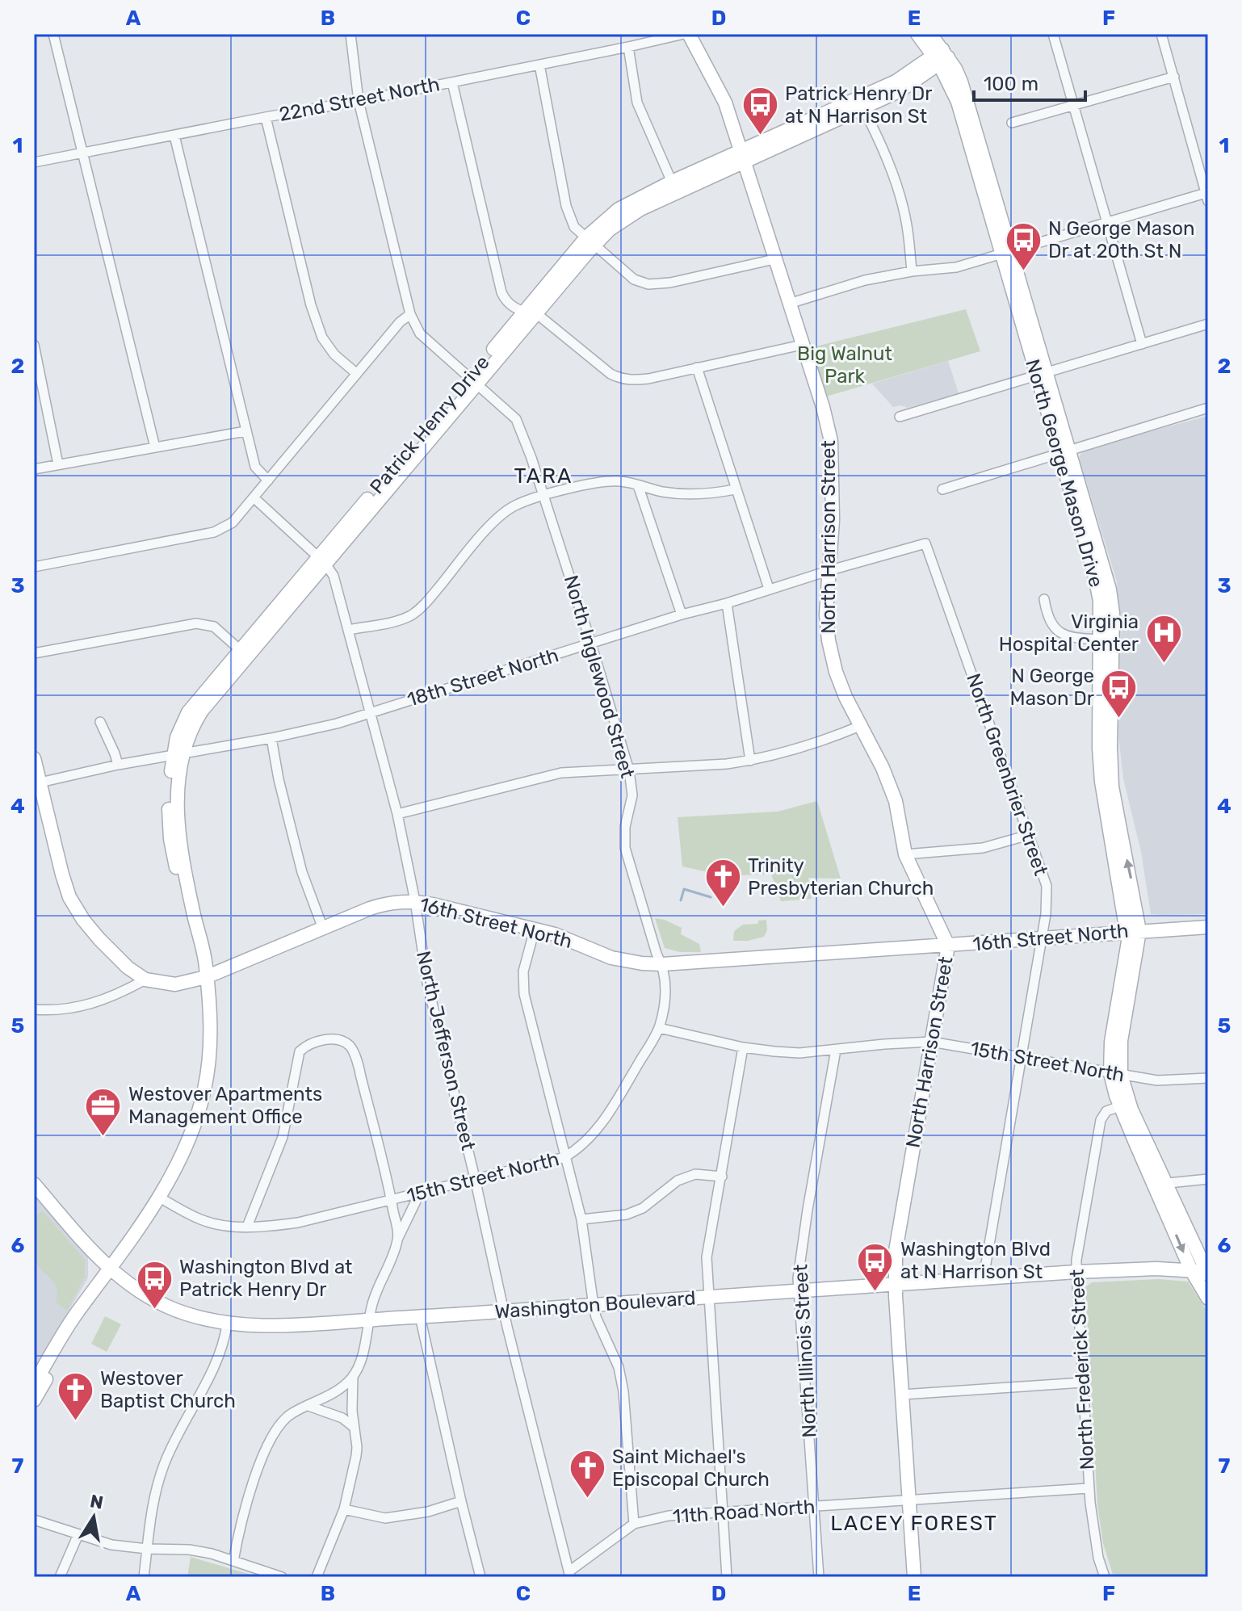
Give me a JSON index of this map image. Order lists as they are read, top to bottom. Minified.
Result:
{"streets":{"street":["22nd Street North","Patrick Henry Drive","North George Mason Drive","North Harrison Street","North Inglewood Street","18th Street North","North Greenbrier Street","16th Street North","North Jefferson Street","15th Street North","Washington Boulevard","North Illinois Street","North Frederick Street","11th Road North"]},"crossings":[["Patrick Henry Drive","North George Mason Drive"],["Patrick Henry Drive","North Harrison Street"],["Patrick Henry Drive","North Inglewood Street"],["Patrick Henry Drive","18th Street North"],["Patrick Henry Drive","16th Street North"],["Patrick Henry Drive","North Jefferson Street"],["Patrick Henry Drive","15th Street North"],["Patrick Henry Drive","Washington Boulevard"],["North George Mason Drive","16th Street North"],["North George Mason Drive","15th Street North"],["North George Mason Drive","Washington Boulevard"],["North George Mason Drive","North Frederick Street"],["North Harrison Street","18th Street North"],["North Harrison Street","16th Street North"],["North Harrison Street","15th Street North"],["North Harrison Street","Washington Boulevard"],["North Harrison Street","11th Road North"],["North Inglewood Street","18th Street North"],["North Inglewood Street","16th Street North"],["North Inglewood Street","15th Street North"],["18th Street North","North Greenbrier Street"],["18th Street North","North Jefferson Street"],["North Greenbrier Street","16th Street North"],["North Greenbrier Street","15th Street North"],["North Greenbrier Street","Washington Boulevard"],["16th Street North","North Jefferson Street"],["North Jefferson Street","15th Street North"],["North Jefferson Street","Washington Boulevard"],["North Jefferson Street","11th Road North"],["15th Street North","North Illinois Street"],["Washington Boulevard","North Illinois Street"],["Washington Boulevard","North Frederick Street"],["North Illinois Street","11th Road North"],["North Frederick Street","11th Road North"]],"districts":["TARA","LACEY FOREST"],"parks":["Big Walnut Park"],"places":{"bus stop":["Patrick Henry Dr at N Harrison St","N George Mason Dr at 20th St N","N George Mason Dr","Washington Blvd at N Harrison St","Washington Blvd at Patrick Henry Dr"],"hospital":["Virginia Hospital Center"],"church":["Trinity Presbyterian Church","Westover Baptist Church","Saint Michael's Episcopal Church"],"office":["Westover Apartments Management Office"]},"scale_bar":"100 m","north":"top","grid":{"columns":["A","B","C","D","E","F"],"rows":["1","2","3","4","5","6","7"]}}
